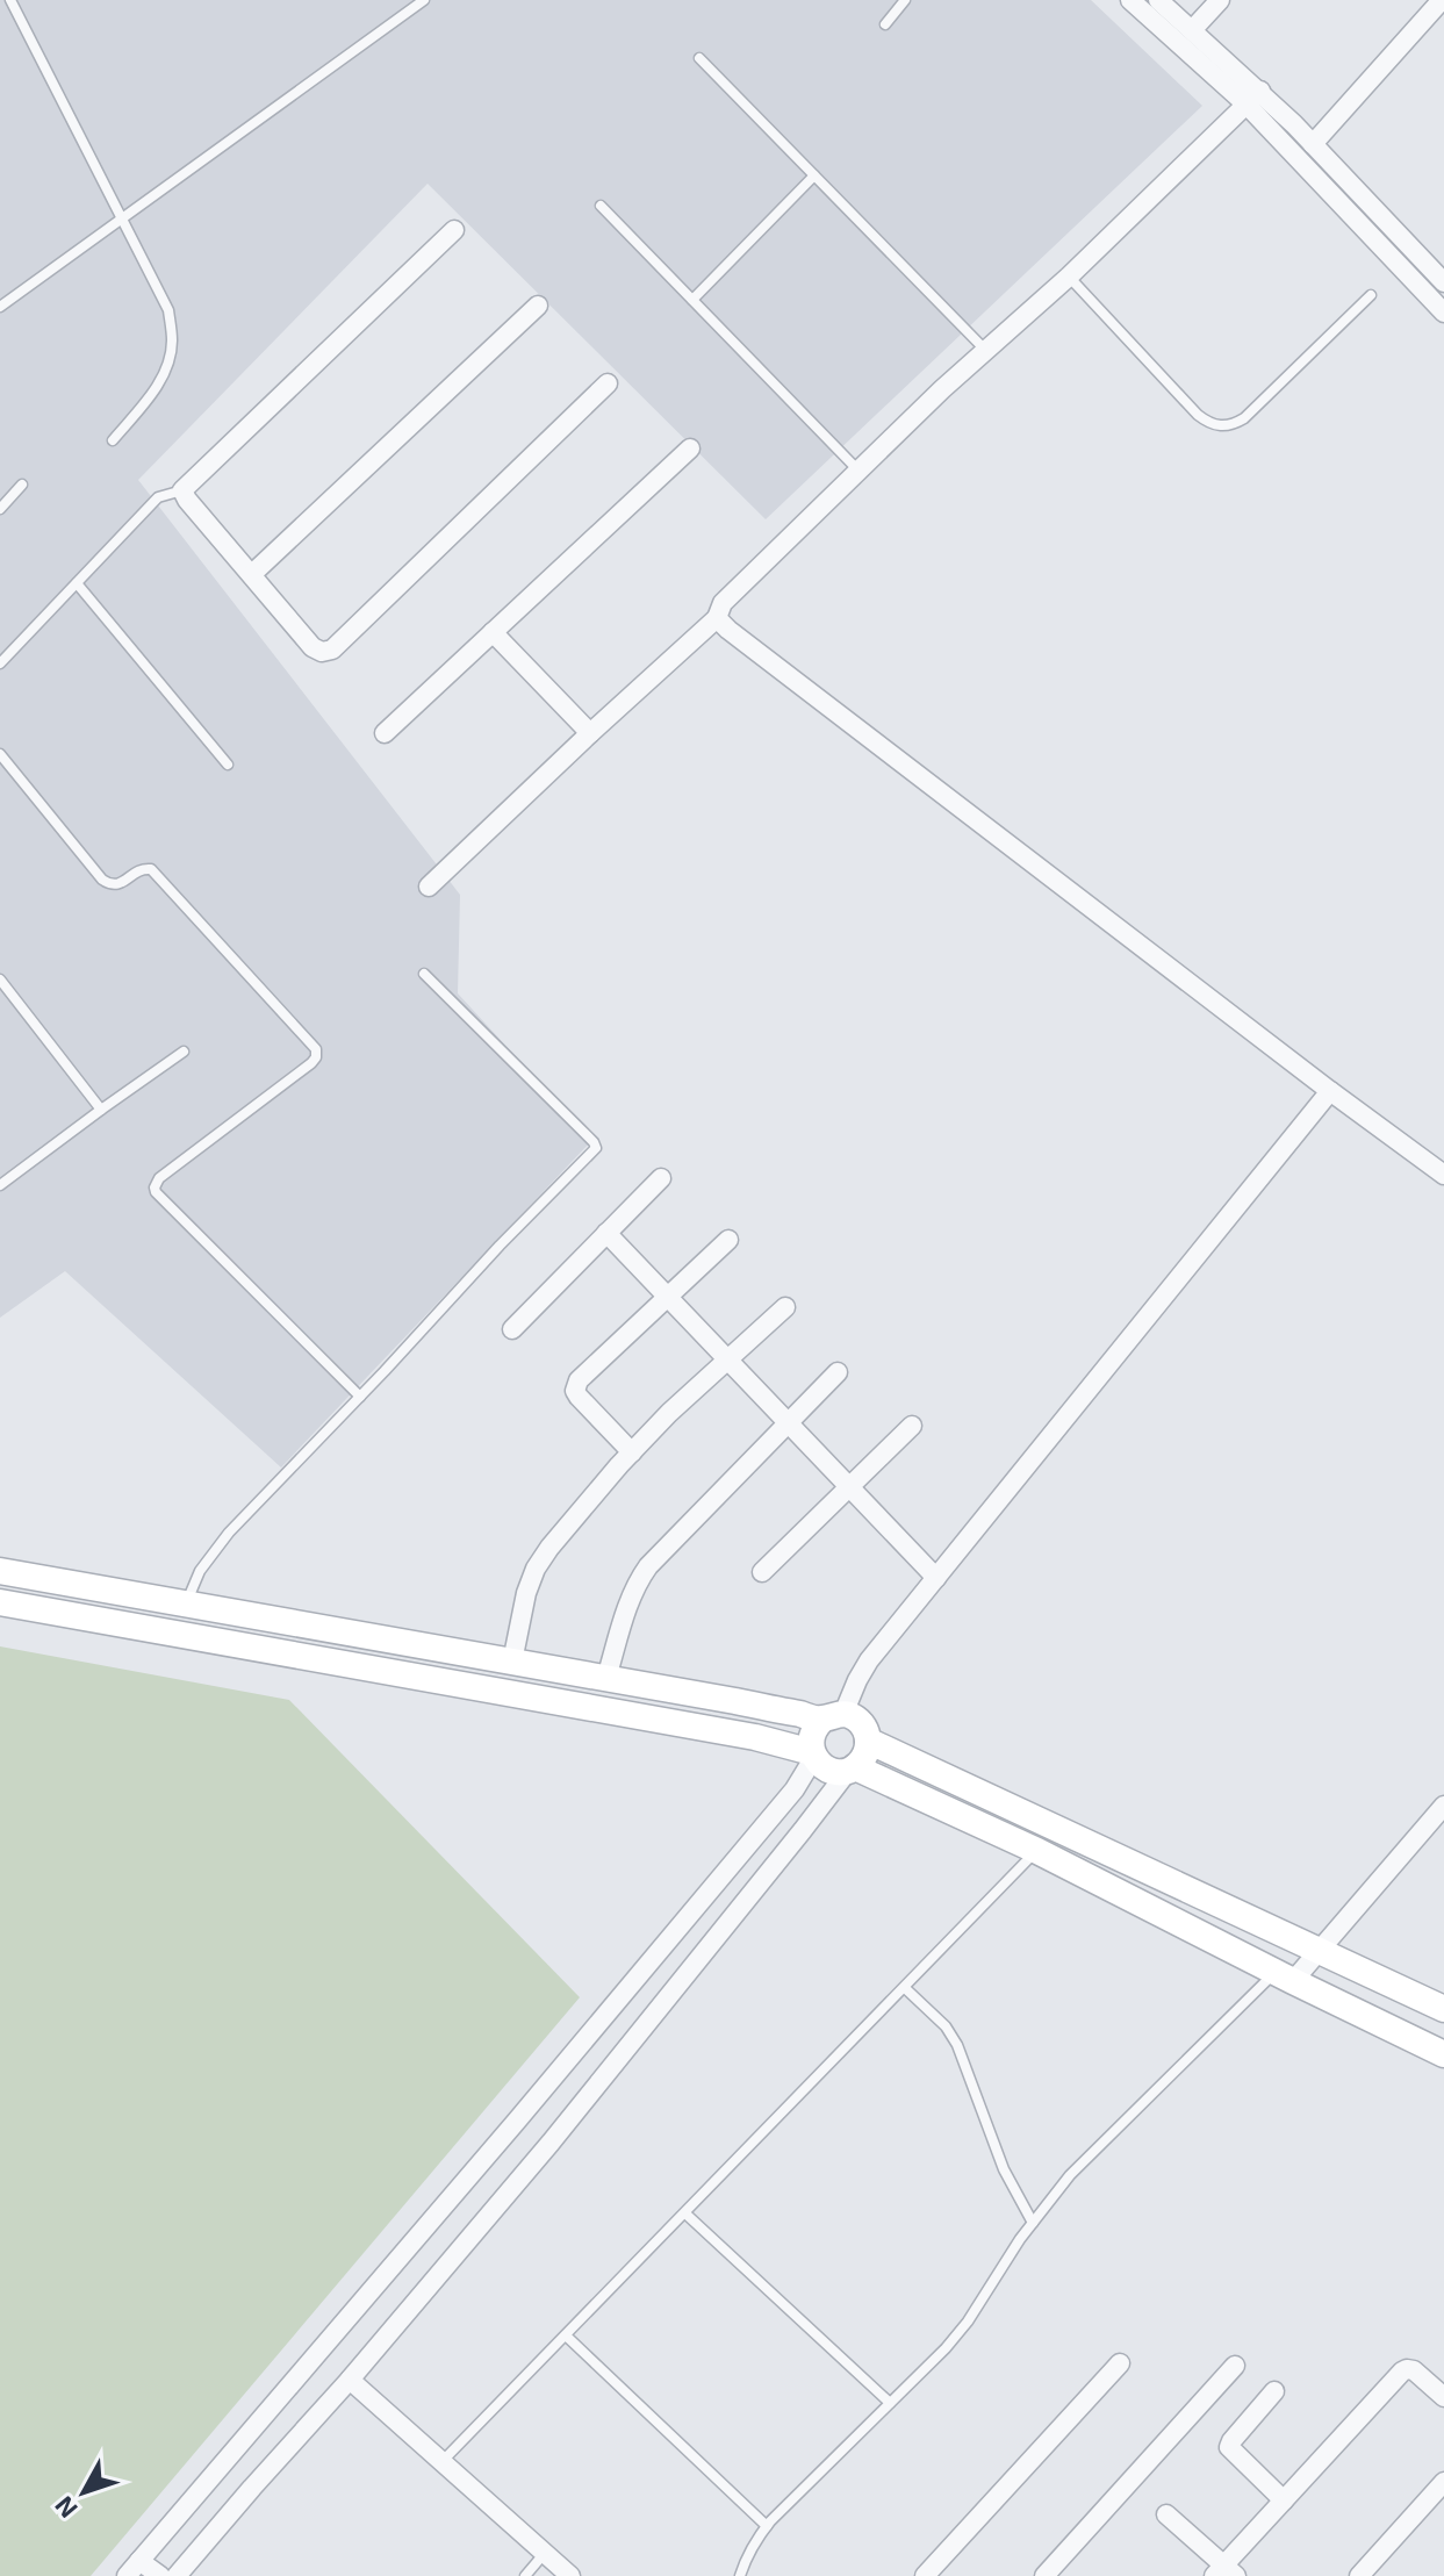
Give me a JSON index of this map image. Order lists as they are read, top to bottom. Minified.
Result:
{"north":"bottom left"}
